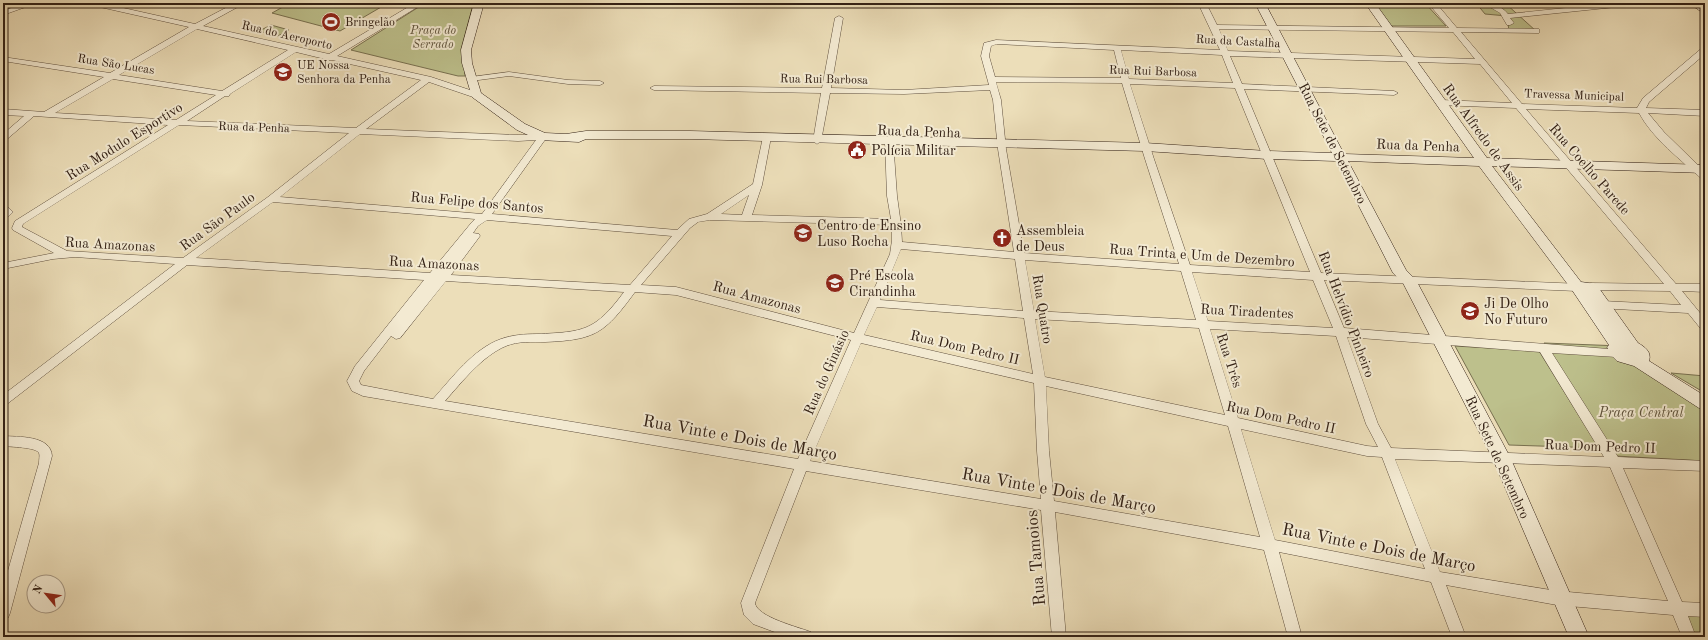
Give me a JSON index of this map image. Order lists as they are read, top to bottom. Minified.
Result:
{"streets":{"street":["Rua do Aeroporto","Rua da Castalha","Rua São Lucas","Rua Rui Barbosa","Travessa Municipal","Rua da Penha","Rua Alfredo de Assis","Rua Modulo Esportivo","Rua Sete de Setembro","Rua Coelho Parede","Rua Felipe dos Santos","Rua São Paulo","Rua Amazonas","Rua Trinta e Um de Dezembro","Rua Quatro","Rua Tiradentes","Rua Helvídio Pinheiro","Rua Dom Pedro II","Rua Três","Rua do Ginásio","Rua Vinte e Dois de Março","Rua Tamoios"]},"crossings":[["Rua do Aeroporto","Rua Modulo Esportivo"],["Rua do Aeroporto","Rua São Paulo"],["Rua da Castalha","Rua Alfredo de Assis"],["Rua da Castalha","Rua Sete de Setembro"],["Rua da Castalha","Rua Coelho Parede"],["Rua da Castalha","Rua Quatro"],["Rua da Castalha","Rua Helvídio Pinheiro"],["Rua da Castalha","Rua Três"],["Rua São Lucas","Rua Modulo Esportivo"],["Rua Rui Barbosa","Rua Sete de Setembro"],["Rua Rui Barbosa","Rua Quatro"],["Rua Rui Barbosa","Rua Helvídio Pinheiro"],["Rua Rui Barbosa","Rua Três"],["Travessa Municipal","Rua Alfredo de Assis"],["Travessa Municipal","Rua Coelho Parede"],["Rua da Penha","Rua Alfredo de Assis"],["Rua da Penha","Rua Modulo Esportivo"],["Rua da Penha","Rua Sete de Setembro"],["Rua da Penha","Rua Coelho Parede"],["Rua da Penha","Rua São Paulo"],["Rua da Penha","Rua Quatro"],["Rua da Penha","Rua Helvídio Pinheiro"],["Rua da Penha","Rua Três"],["Rua da Penha","Rua do Ginásio"],["Rua Alfredo de Assis","Rua Trinta e Um de Dezembro"],["Rua Modulo Esportivo","Rua Amazonas"],["Rua Sete de Setembro","Rua Trinta e Um de Dezembro"],["Rua Sete de Setembro","Rua Tiradentes"],["Rua Sete de Setembro","Rua Dom Pedro II"],["Rua Sete de Setembro","Rua Vinte e Dois de Março"],["Rua Coelho Parede","Rua Trinta e Um de Dezembro"],["Rua Felipe dos Santos","Rua São Paulo"],["Rua São Paulo","Rua Amazonas"],["Rua Amazonas","Rua Dom Pedro II"],["Rua Amazonas","Rua do Ginásio"],["Rua Amazonas","Rua Vinte e Dois de Março"],["Rua Trinta e Um de Dezembro","Rua Quatro"],["Rua Trinta e Um de Dezembro","Rua Helvídio Pinheiro"],["Rua Trinta e Um de Dezembro","Rua Três"],["Rua Trinta e Um de Dezembro","Rua do Ginásio"],["Rua Quatro","Rua Tiradentes"],["Rua Quatro","Rua Dom Pedro II"],["Rua Quatro","Rua Tamoios"],["Rua Tiradentes","Rua Helvídio Pinheiro"],["Rua Tiradentes","Rua Três"],["Rua Tiradentes","Rua do Ginásio"],["Rua Helvídio Pinheiro","Rua Dom Pedro II"],["Rua Helvídio Pinheiro","Rua Vinte e Dois de Março"],["Rua Dom Pedro II","Rua Três"],["Rua Dom Pedro II","Rua do Ginásio"],["Rua Dom Pedro II","Rua Tamoios"],["Rua Três","Rua Vinte e Dois de Março"],["Rua do Ginásio","Rua Vinte e Dois de Março"],["Rua Vinte e Dois de Março","Rua Tamoios"]],"parks":["Praça do Serrado","Praça Central"],"places":{"sports":["Bringelão"],"school or university":["UE Nossa Senhora da Penha","Centro de Ensino Luso Rocha","Pré Escola Cirandinha","Ji De Olho No Futuro"],"public building":["Polícia Militar"],"church":["Assembleia de Deus"]},"north":"top left"}
